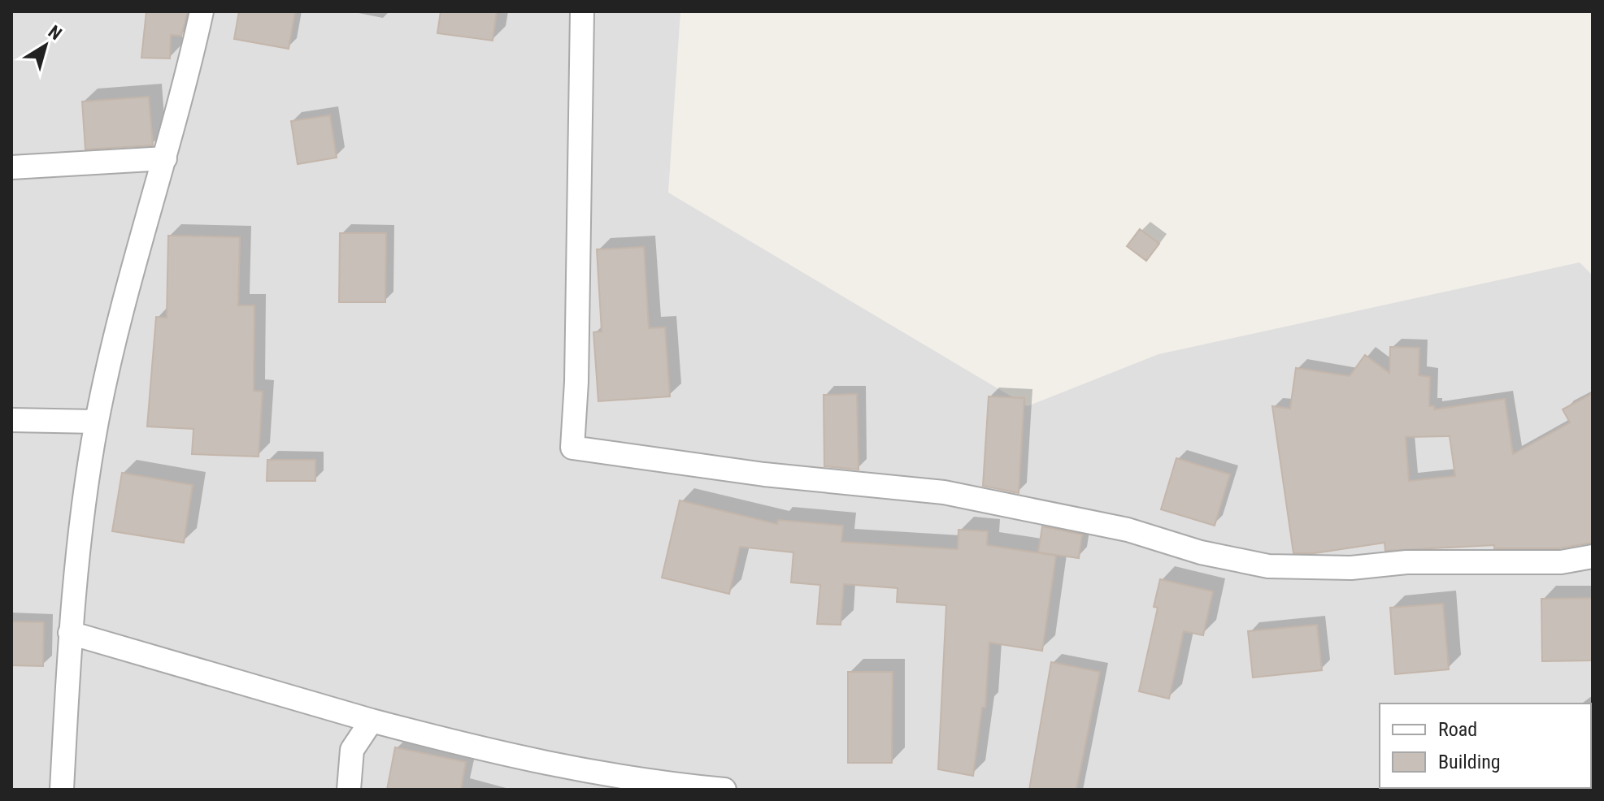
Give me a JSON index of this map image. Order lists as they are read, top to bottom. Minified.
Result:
{"legend":["Road","Building"],"north":"top right"}
